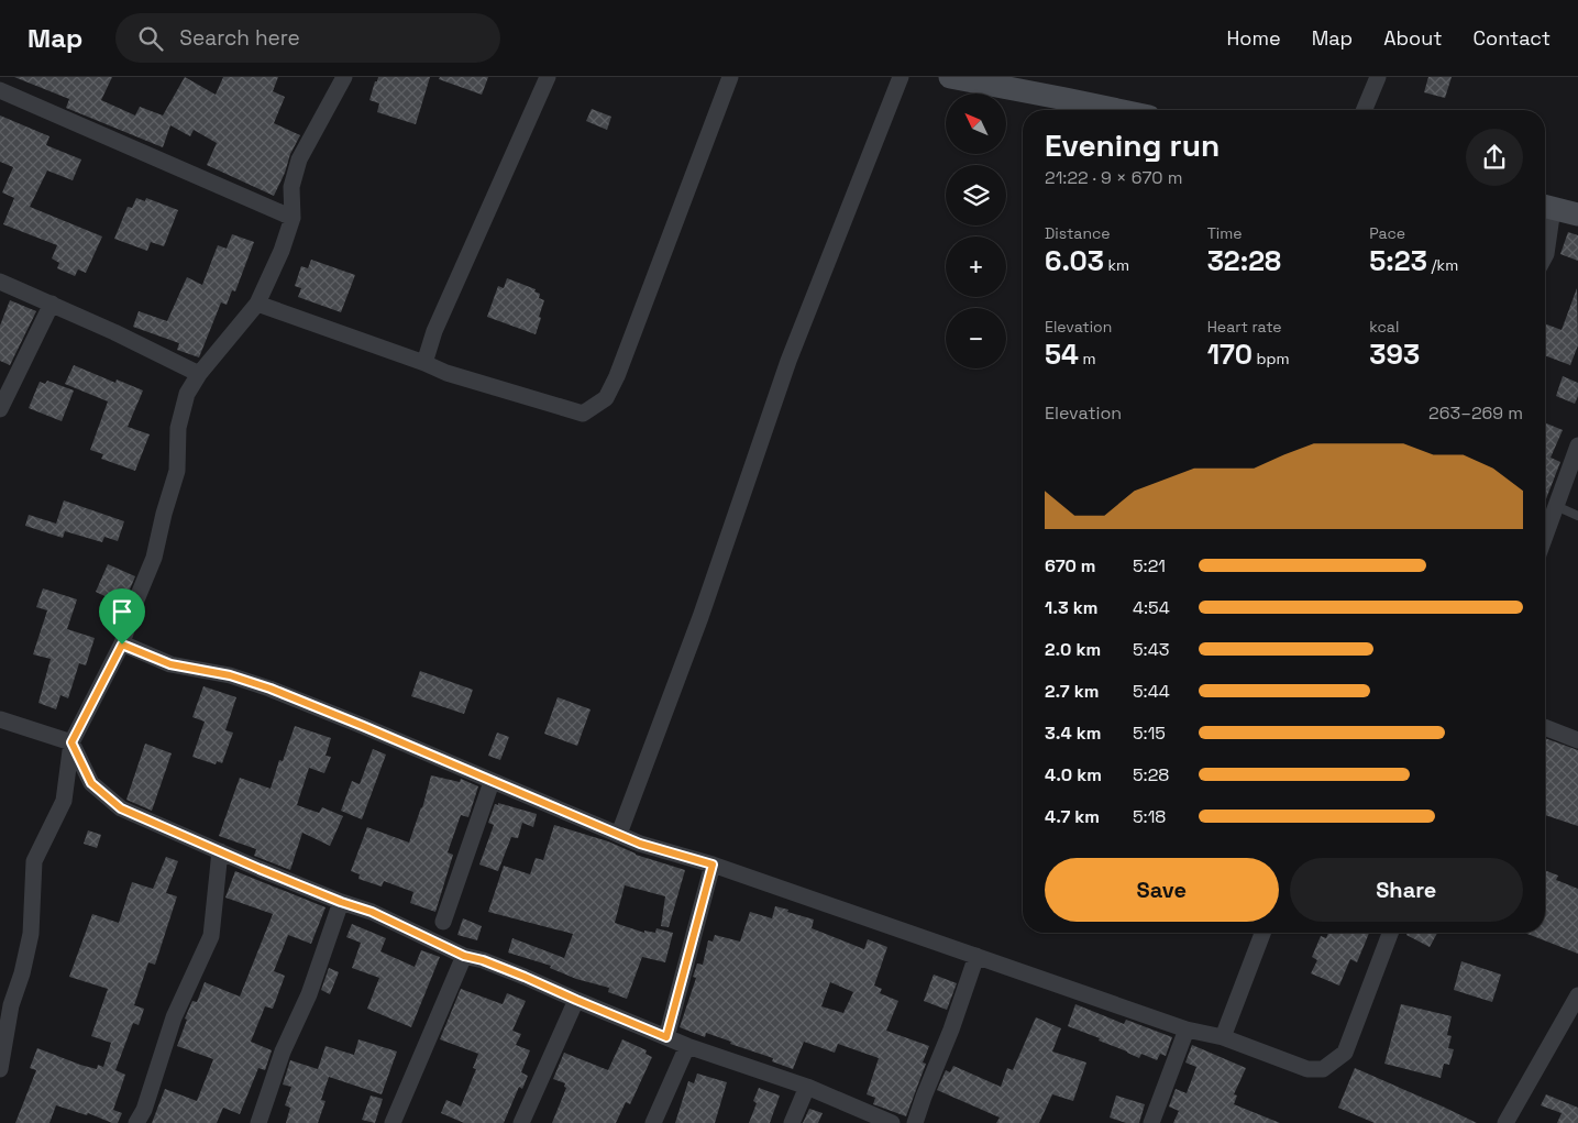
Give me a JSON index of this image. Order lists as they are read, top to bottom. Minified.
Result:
{"north":"top left","page":{"header":"Map","search":"Search here","nav":["Home","Map","About","Contact"],"map_buttons":["+","−"],"heading":["Evening run","21:22 · 9 × 670 m"],"stats":[["Distance","6.03 km"],["Time","32:28"],["Pace","5:23 /km"],["Elevation","54 m"],["Heart rate","170 bpm"],["kcal","393"]],"chart":["Elevation","263–269 m"],"list":[{"name":"670 m","note":"5:21"},{"name":"1.3 km","note":"4:54"},{"name":"2.0 km","note":"5:43"},{"name":"2.7 km","note":"5:44"},{"name":"3.4 km","note":"5:15"},{"name":"4.0 km","note":"5:28"},{"name":"4.7 km","note":"5:18"}],"buttons":["Save","Share"]}}
